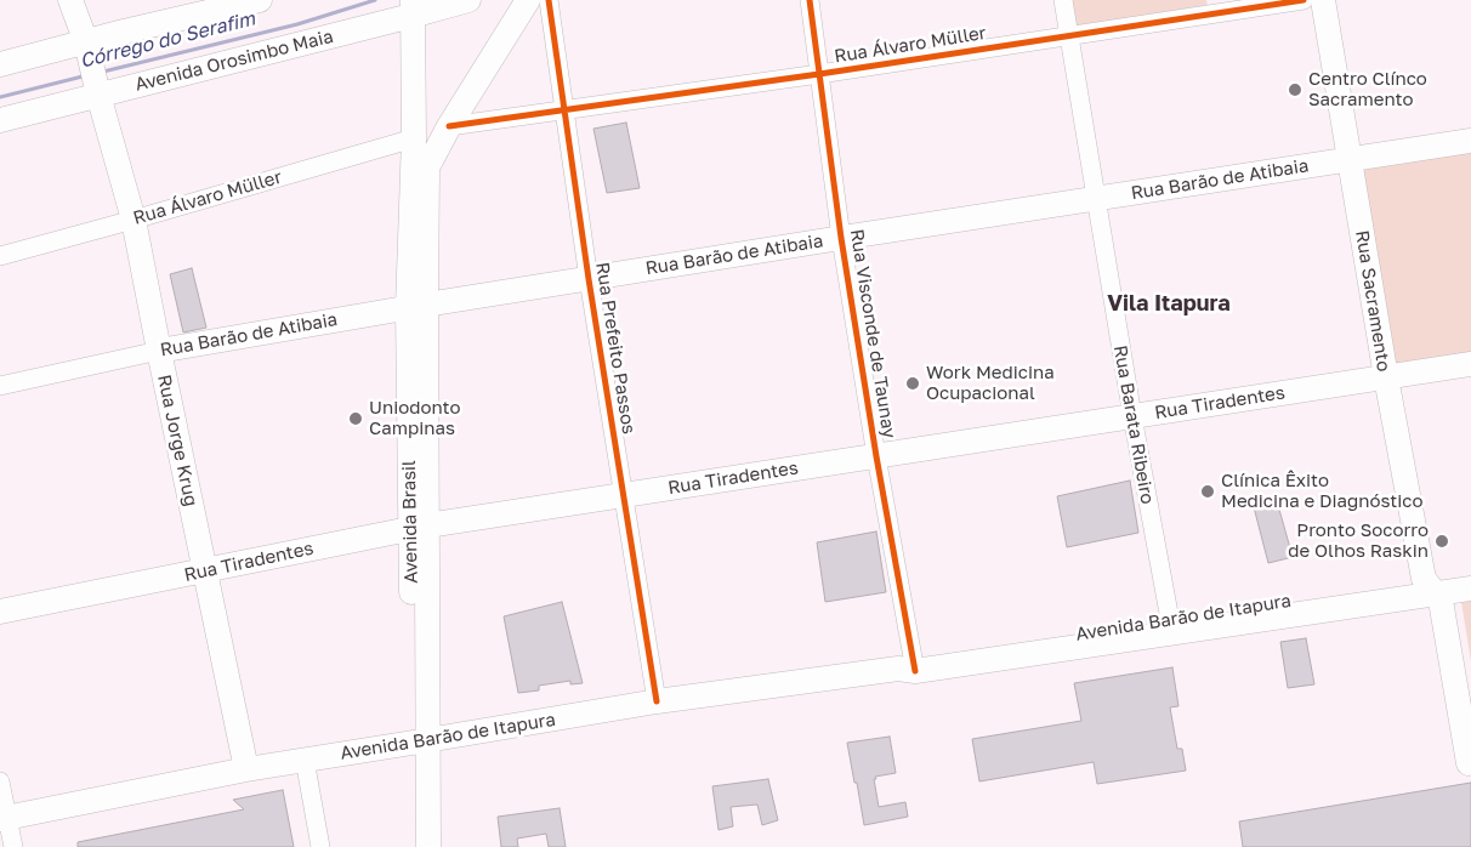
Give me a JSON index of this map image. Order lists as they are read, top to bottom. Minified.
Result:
{"streets":{"main road":["Avenida Orosimbo Maia","Rua Barão de Atibaia","Rua Sacramento","Rua Tiradentes","Rua Jorge Krug","Avenida Brasil","Avenida Barão de Itapura"],"street":["Rua Álvaro Müller","Rua Visconde de Taunay","Rua Prefeito Passos","Rua Barata Ribeiro"]},"crossings":[["Rua Álvaro Müller","Rua Visconde de Taunay"],["Rua Álvaro Müller","Rua Prefeito Passos"],["Rua Álvaro Müller","Rua Barata Ribeiro"],["Rua Álvaro Müller","Rua Jorge Krug"],["Rua Álvaro Müller","Avenida Brasil"],["Avenida Orosimbo Maia","Rua Jorge Krug"],["Avenida Orosimbo Maia","Avenida Brasil"],["Rua Barão de Atibaia","Rua Sacramento"],["Rua Barão de Atibaia","Rua Visconde de Taunay"],["Rua Barão de Atibaia","Rua Prefeito Passos"],["Rua Barão de Atibaia","Rua Barata Ribeiro"],["Rua Barão de Atibaia","Rua Jorge Krug"],["Rua Barão de Atibaia","Avenida Brasil"],["Rua Sacramento","Rua Tiradentes"],["Rua Sacramento","Avenida Barão de Itapura"],["Rua Visconde de Taunay","Rua Tiradentes"],["Rua Visconde de Taunay","Avenida Barão de Itapura"],["Rua Prefeito Passos","Rua Tiradentes"],["Rua Prefeito Passos","Avenida Barão de Itapura"],["Rua Tiradentes","Rua Barata Ribeiro"],["Rua Tiradentes","Rua Jorge Krug"],["Rua Tiradentes","Avenida Brasil"],["Rua Barata Ribeiro","Avenida Barão de Itapura"],["Rua Jorge Krug","Avenida Barão de Itapura"],["Avenida Brasil","Avenida Barão de Itapura"]],"districts":["Vila Itapura"],"water":["Córrego do Serafim"],"places":["Centro Clínco Sacramento","Work Medicina Ocupacional","Uniodonto Campinas","Clínica Êxito Medicina e Diagnóstico","Pronto Socorro de Olhos Raskin"]}
